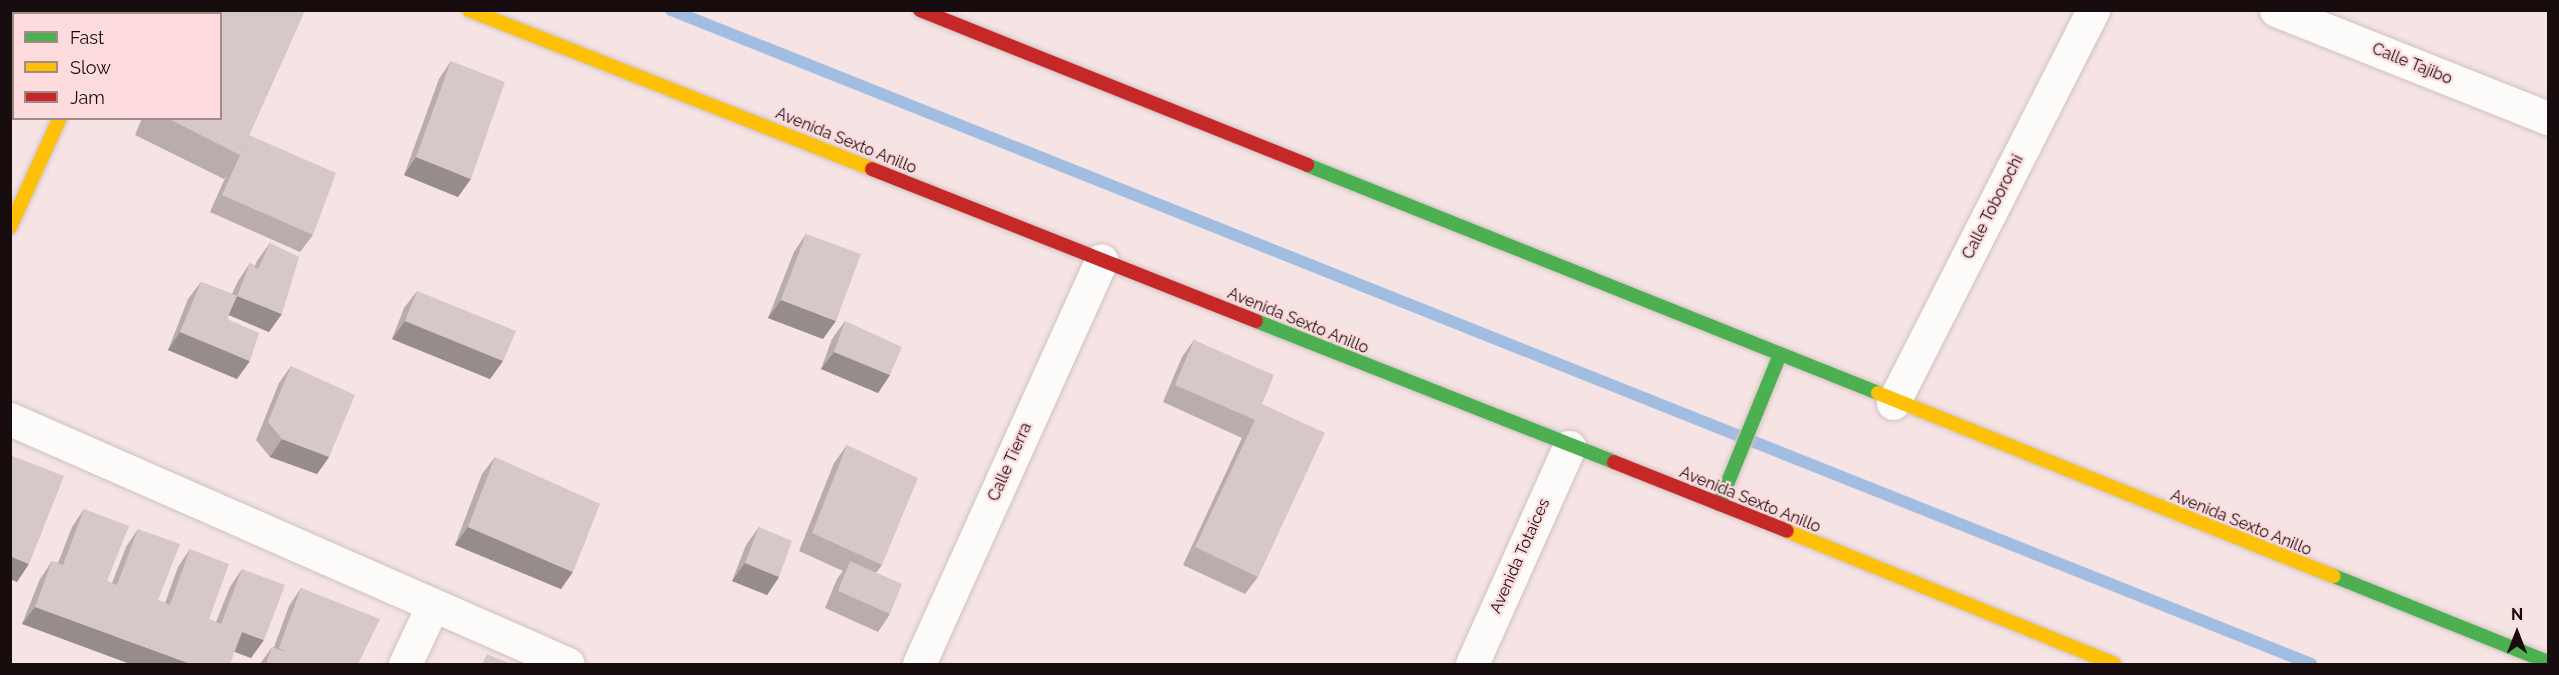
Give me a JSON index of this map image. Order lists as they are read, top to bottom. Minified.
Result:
{"streets":{"main road":["Avenida Sexto Anillo"],"street":["Calle Tajibo","Calle Toborochi","Calle Tierra","Avenida Totaíces"]},"crossings":[["Avenida Sexto Anillo","Calle Toborochi"],["Avenida Sexto Anillo","Calle Tierra"],["Avenida Sexto Anillo","Avenida Totaíces"]],"legend":["Fast","Slow","Jam"],"north":"top"}
